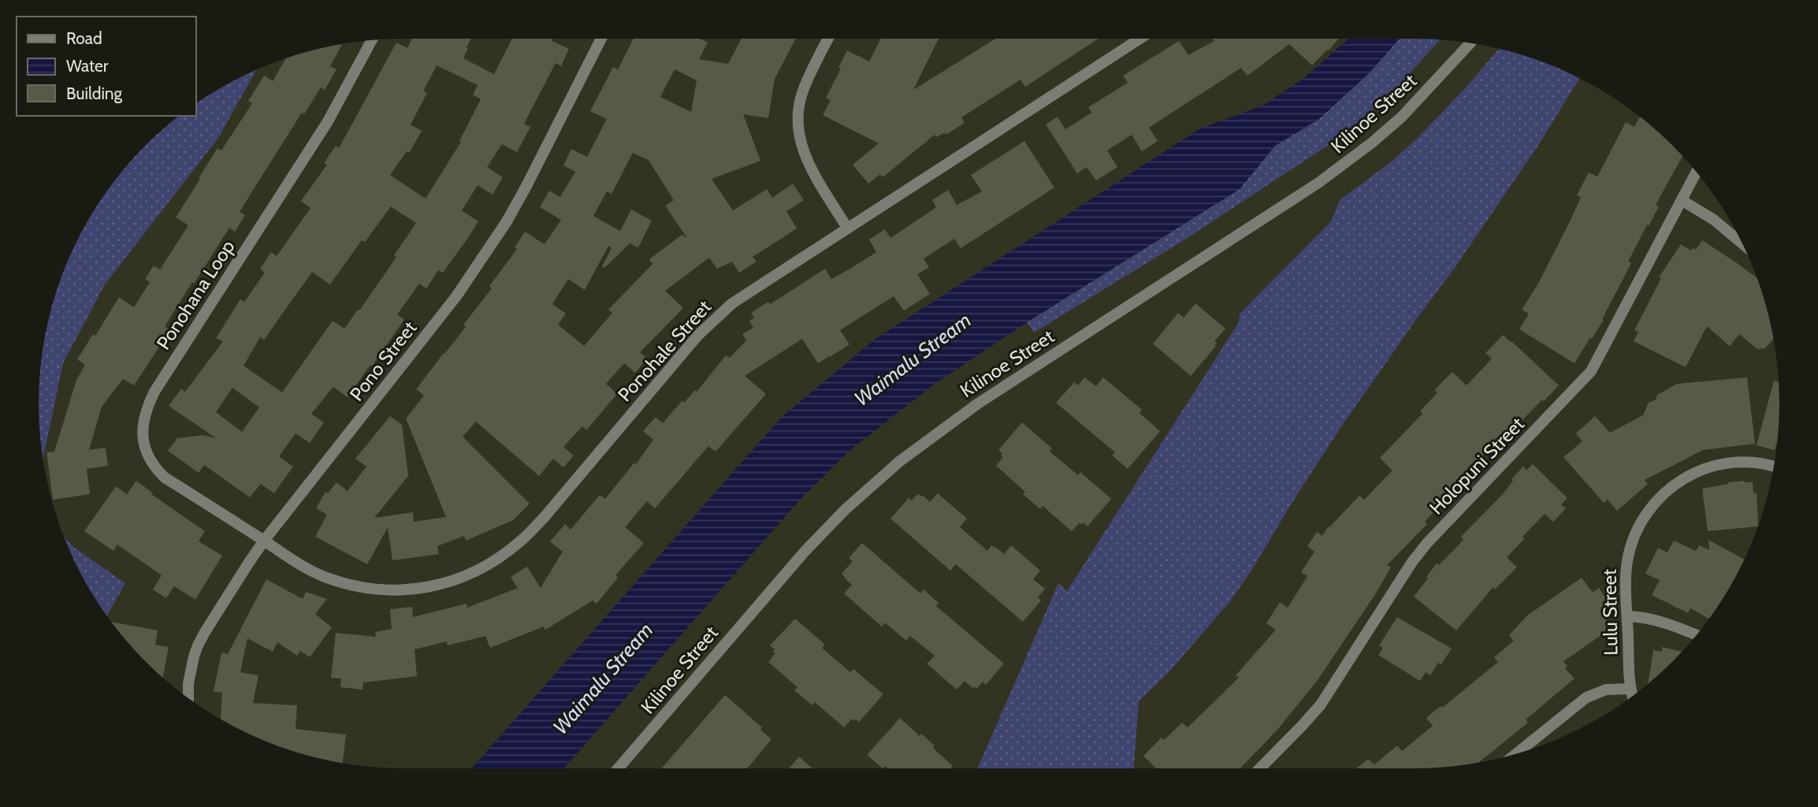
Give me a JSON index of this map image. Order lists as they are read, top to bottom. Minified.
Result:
{"streets":{"street":["Kilinoe Street","Ponohana Loop","Ponohale Street","Pono Street","Holopuni Street","Lulu Street"]},"crossings":[["Ponohana Loop","Ponohale Street"],["Ponohana Loop","Pono Street"],["Ponohale Street","Pono Street"]],"water":["Waimalu Stream"],"legend":["Road","Water","Building"]}
